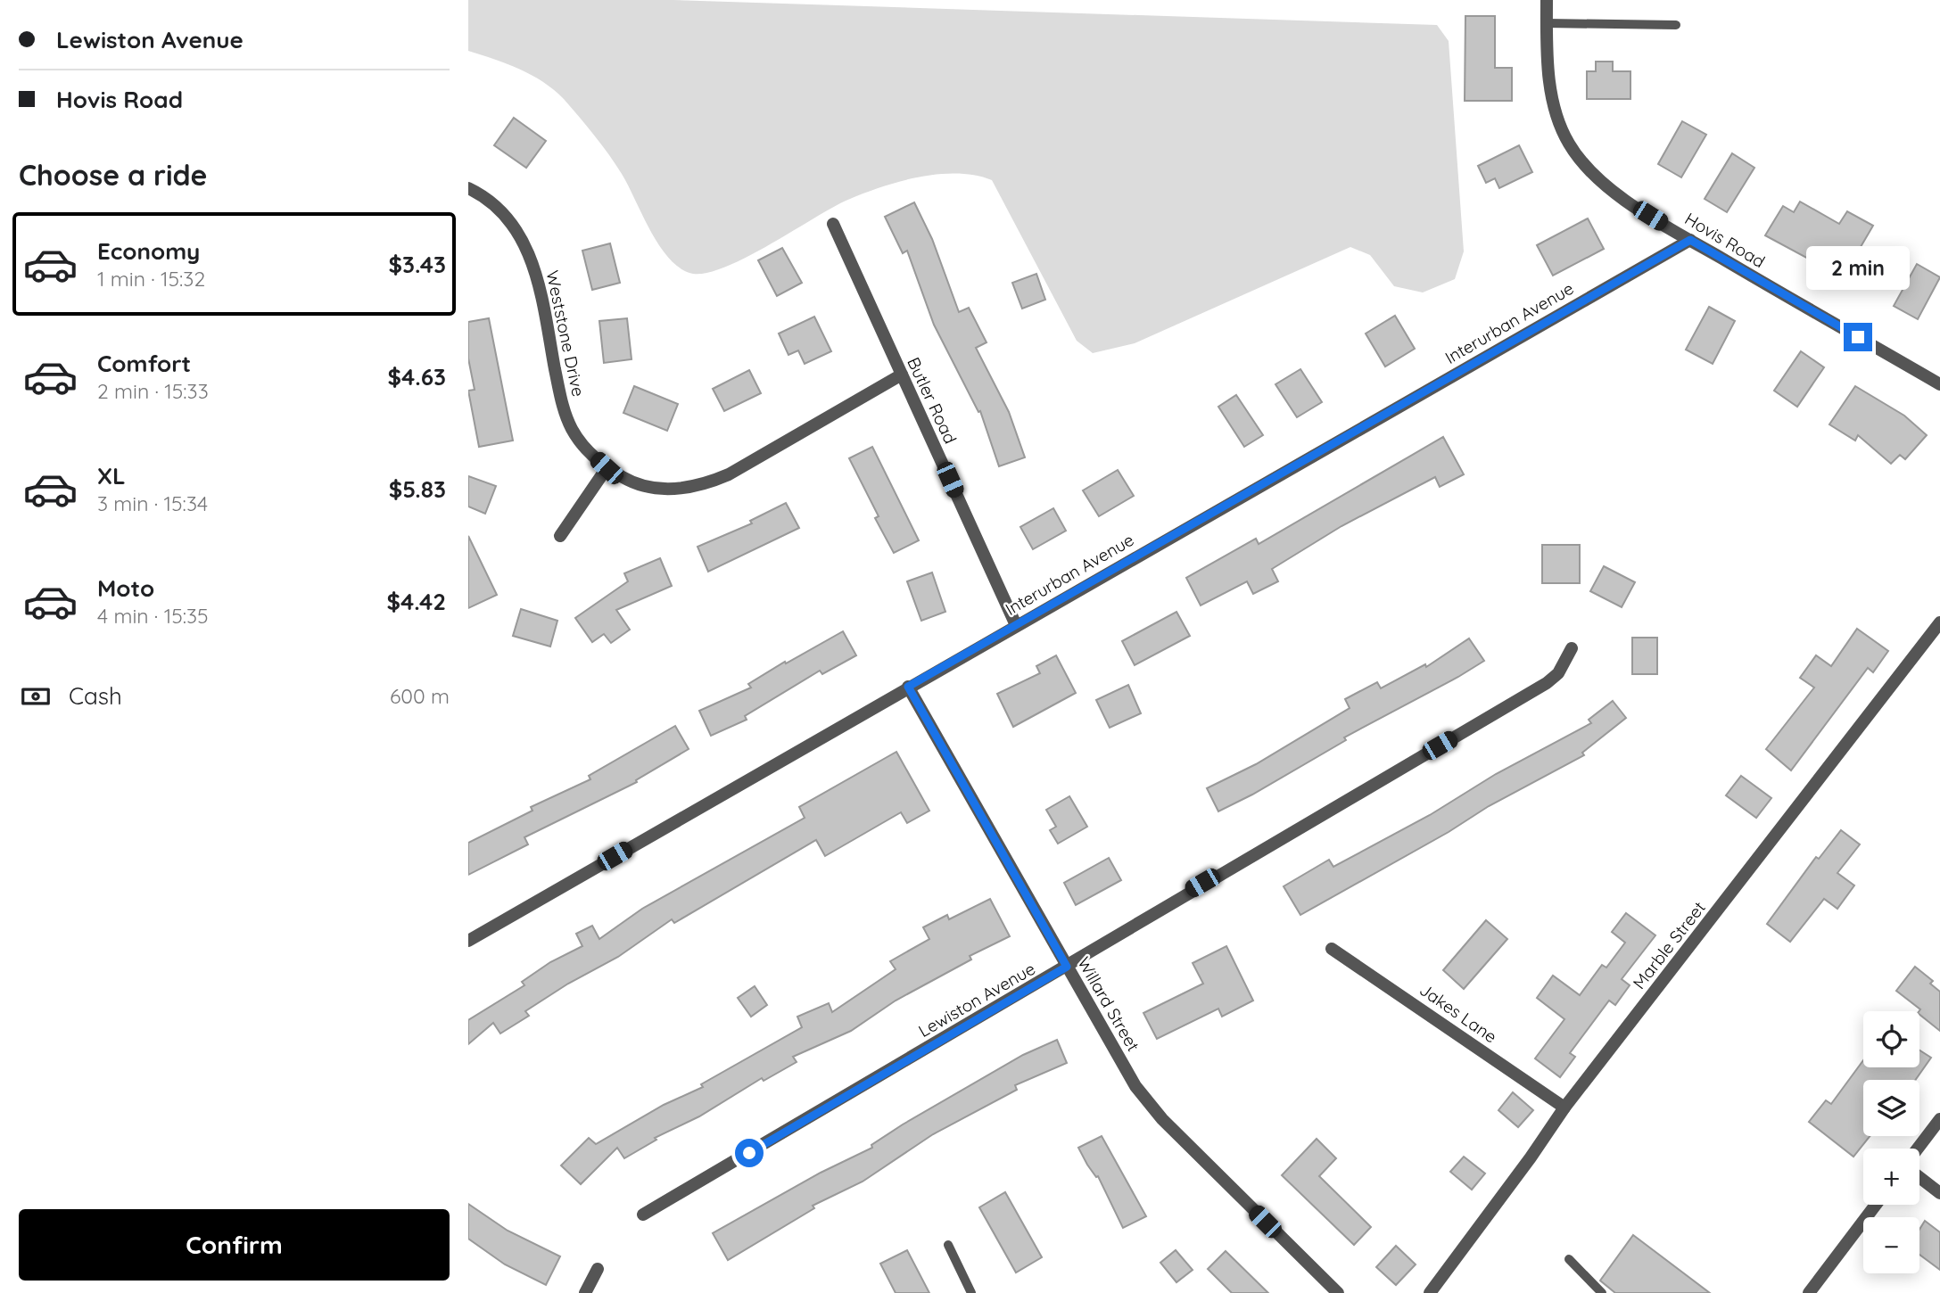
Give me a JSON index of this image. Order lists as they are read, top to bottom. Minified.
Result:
{"streets":{"street":["Hovis Road","Interurban Avenue","Weststone Drive","Butler Road","Marble Street","Lewiston Avenue","Willard Street","Jakes Lane"]},"crossings":[["Hovis Road","Interurban Avenue"],["Interurban Avenue","Butler Road"],["Interurban Avenue","Willard Street"],["Weststone Drive","Butler Road"],["Marble Street","Jakes Lane"],["Lewiston Avenue","Willard Street"]],"page":{"banner":["Lewiston Avenue","Hovis Road"],"heading":"Choose a ride","list":[{"name":"Economy","note":"1 min · 15:32","value":"$3.43"},{"name":"Comfort","note":"2 min · 15:33","value":"$4.63"},{"name":"XL","note":"3 min · 15:34","value":"$5.83"},{"name":"Moto","note":"4 min · 15:35","value":"$4.42"}],"bubble":"2 min","pay":["Cash","600 m"],"map_buttons":["+","−"],"buttons":"Confirm"}}
